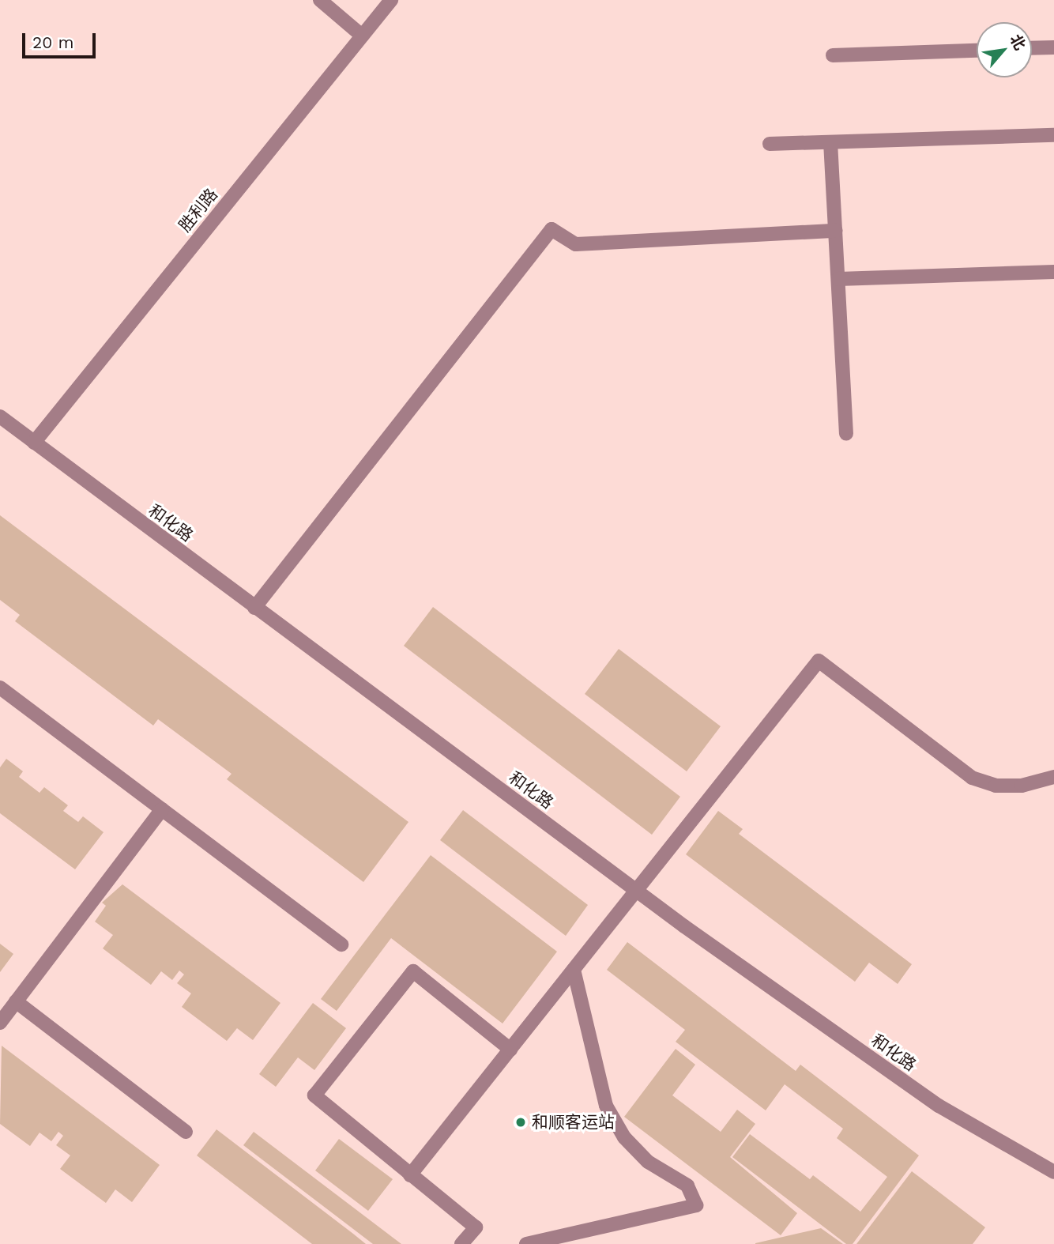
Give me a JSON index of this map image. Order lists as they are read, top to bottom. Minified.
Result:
{"streets":{"street":["胜利路","和化路"]},"crossings":[["胜利路","和化路"]],"places":["和顺客运站"],"scale_bar":"20 m","north":"top right"}
